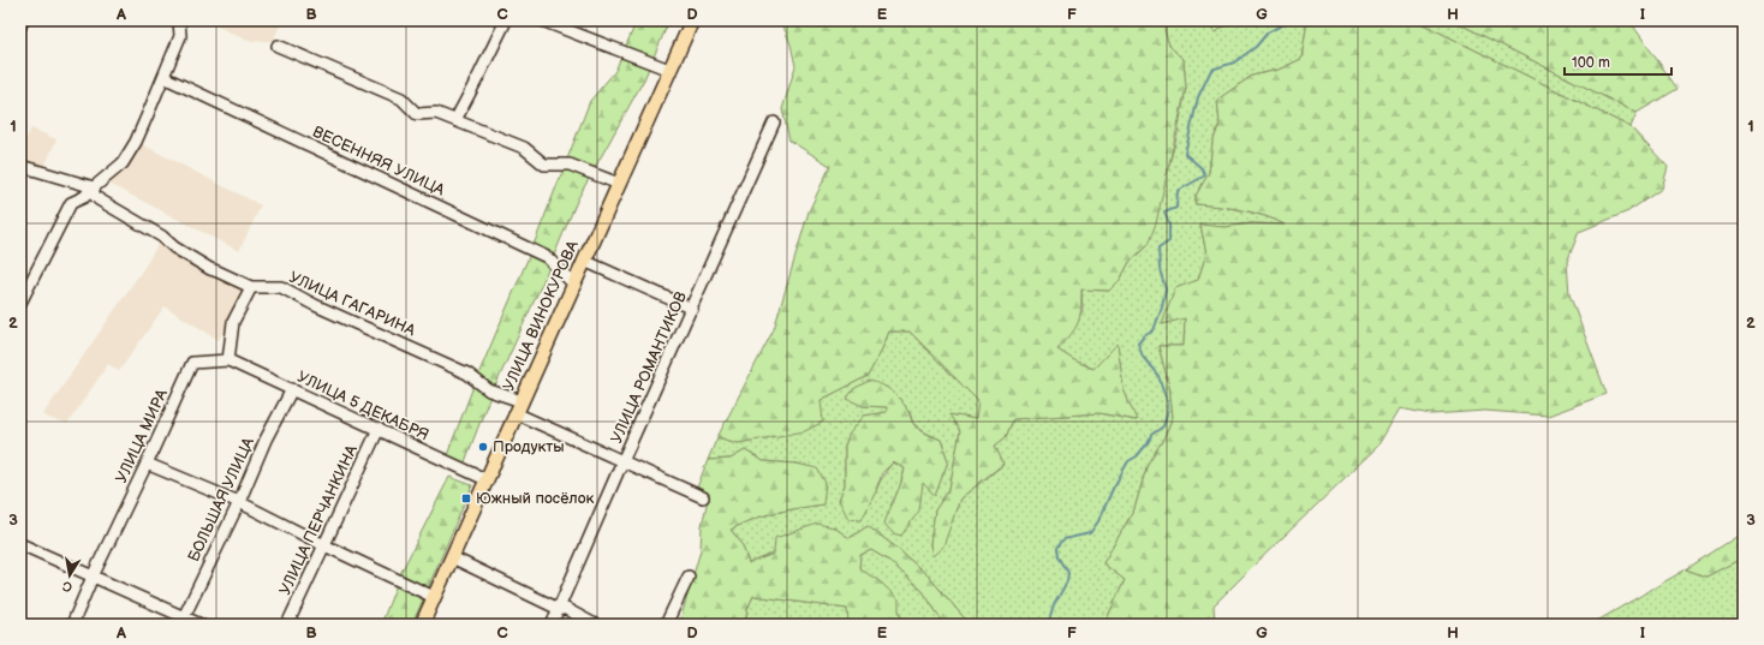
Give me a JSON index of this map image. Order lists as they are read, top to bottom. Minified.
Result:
{"streets":{"main road":["УЛИЦА ВИНОКУРОВА"],"street":["ВЕСЕННЯЯ УЛИЦА","УЛИЦА ГАГАРИНА","УЛИЦА РОМАНТИКОВ","УЛИЦА 5 ДЕКАБРЯ","УЛИЦА МИРА","БОЛЬШАЯ УЛИЦА","УЛИЦА ПЕРЧАНКИНА"]},"crossings":[["ВЕСЕННЯЯ УЛИЦА","УЛИЦА ВИНОКУРОВА"],["УЛИЦА ГАГАРИНА","УЛИЦА ВИНОКУРОВА"],["УЛИЦА ГАГАРИНА","УЛИЦА РОМАНТИКОВ"],["УЛИЦА ВИНОКУРОВА","УЛИЦА 5 ДЕКАБРЯ"],["УЛИЦА 5 ДЕКАБРЯ","УЛИЦА МИРА"],["УЛИЦА 5 ДЕКАБРЯ","БОЛЬШАЯ УЛИЦА"],["УЛИЦА 5 ДЕКАБРЯ","УЛИЦА ПЕРЧАНКИНА"]],"places":{"other":["Продукты"],"transit":["Южный посёлок"]},"scale_bar":"100 m","north":"bottom","grid":{"columns":["A","B","C","D","E","F","G","H","I"],"rows":["1","2","3"]}}
